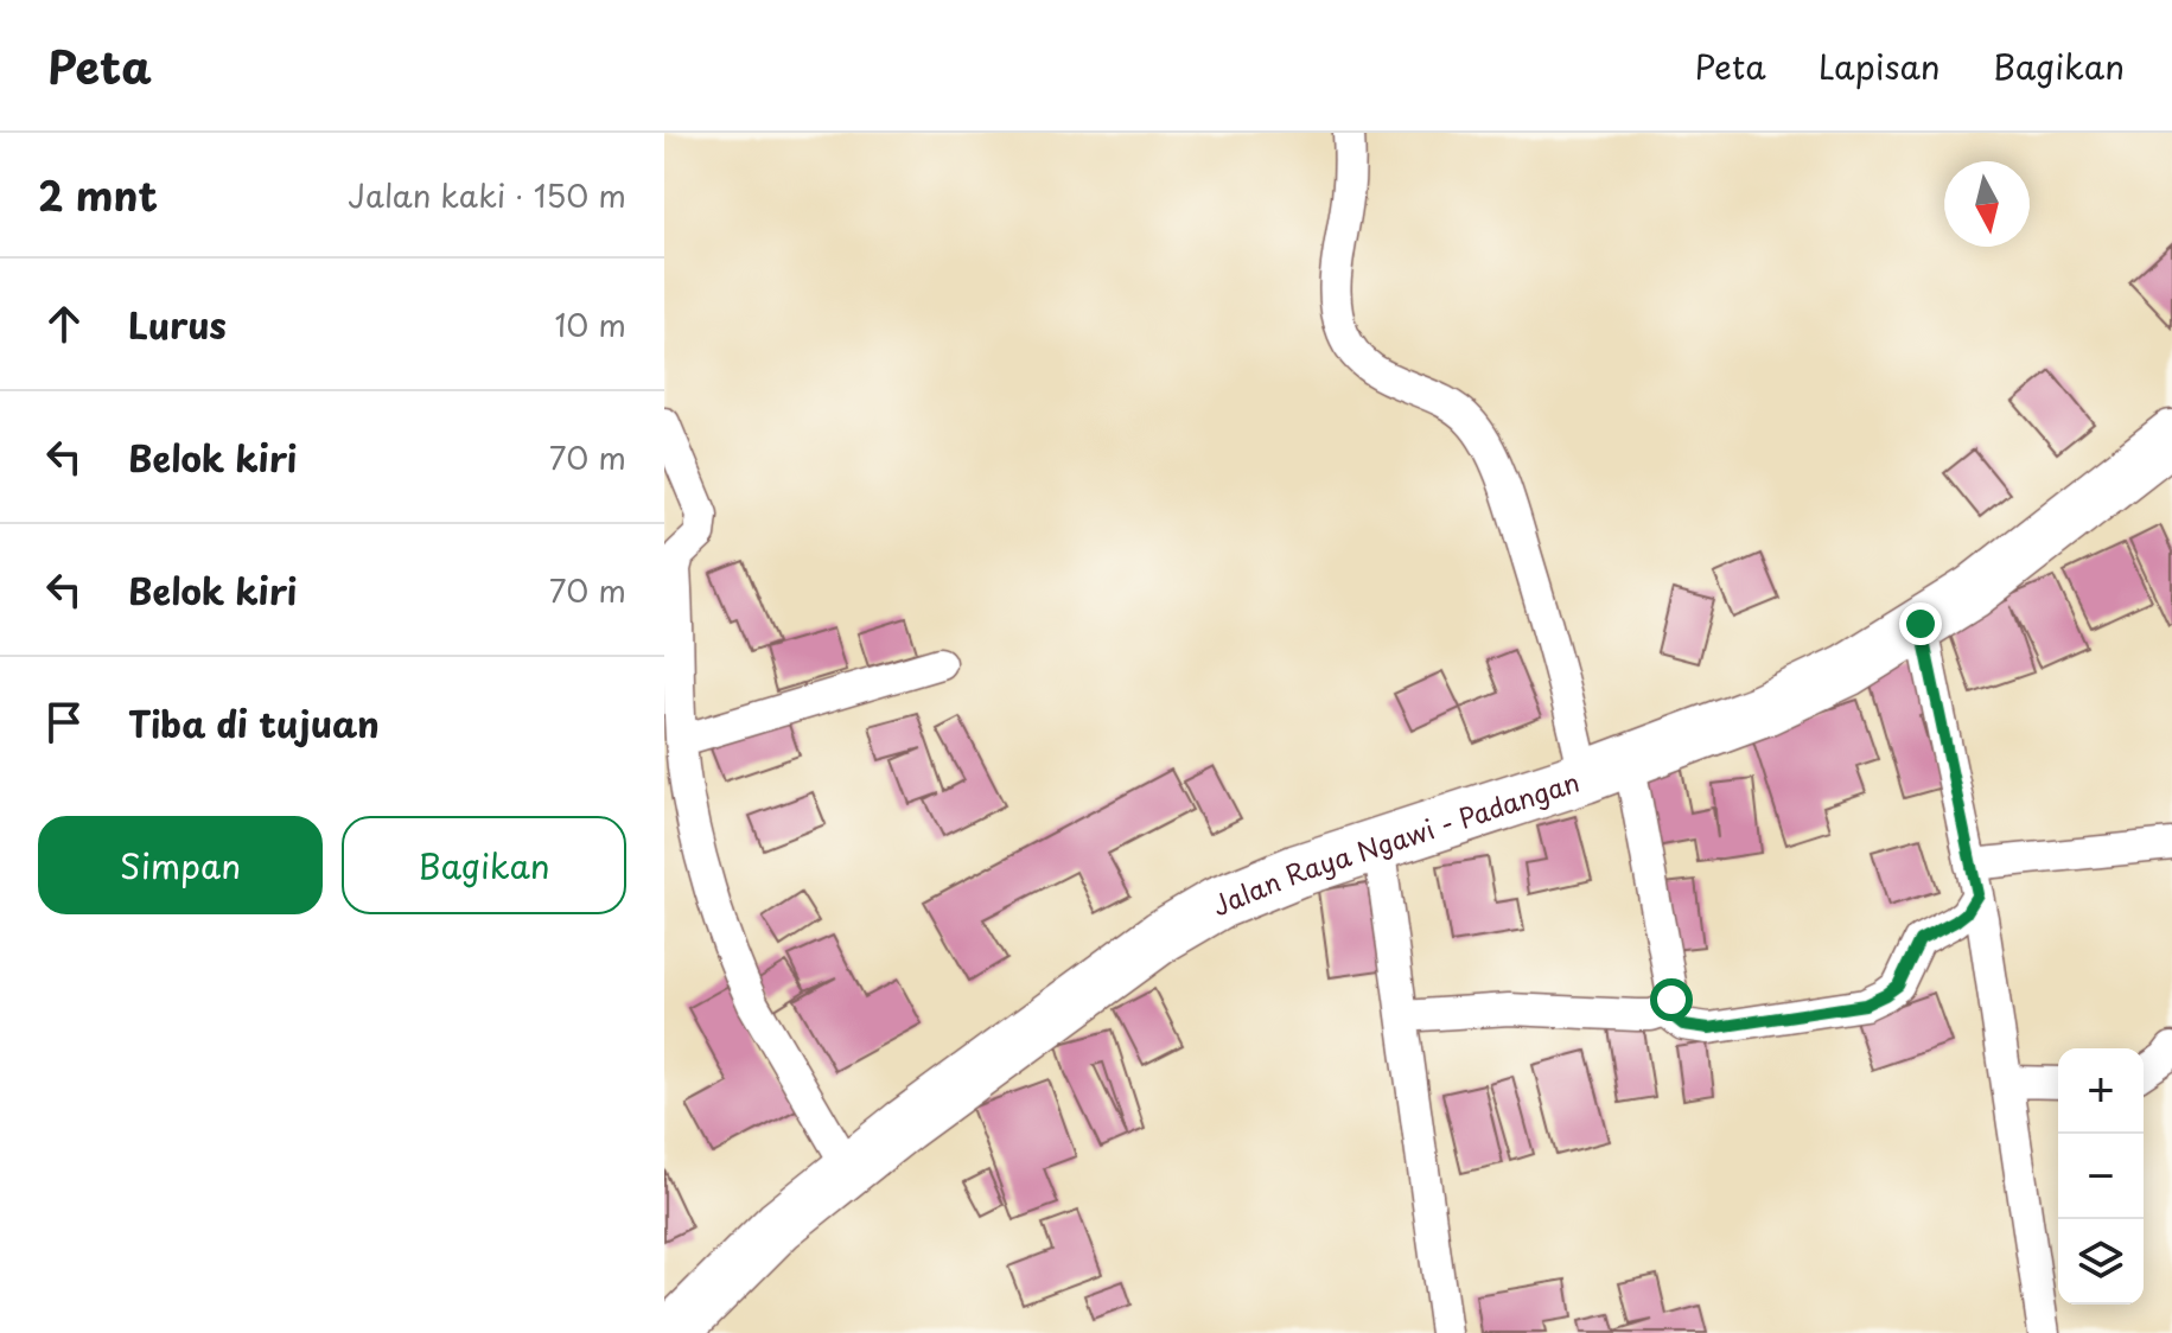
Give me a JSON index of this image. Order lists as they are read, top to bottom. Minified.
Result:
{"streets":{"highway":["Jalan Raya Ngawi - Padangan"]},"north":"bottom","page":{"header":"Peta","nav":["Peta","Lapisan","Bagikan"],"heading":["2 mnt","Jalan kaki · 150 m"],"list":[["Lurus","10 m"],["Belok kiri","70 m"],["Belok kiri","70 m"],"Tiba di tujuan"],"buttons":["Simpan","Bagikan"],"map_buttons":["+","−"]}}
